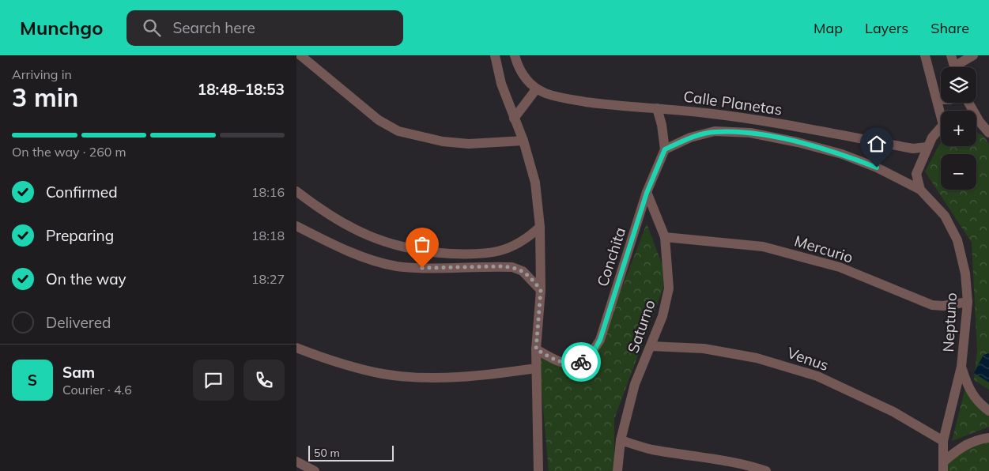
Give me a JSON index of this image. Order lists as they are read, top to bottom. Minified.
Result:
{"streets":{"street":["Calle Planetas","Mercurio","Conchita","Neptuno","Saturno","Venus"]},"crossings":[["Calle Planetas","Conchita"],["Calle Planetas","Neptuno"],["Mercurio","Neptuno"],["Mercurio","Saturno"],["Conchita","Saturno"],["Neptuno","Venus"],["Saturno","Venus"]],"scale_bar":"50 m","page":{"header":"Munchgo","search":"Search here","nav":["Map","Layers","Share"],"heading":["3 min","Arriving in","18:48–18:53"],"panel":["Sam","Courier · 4.6"],"map_buttons":["+","−"],"bar":"On the way · 260 m","list":[["Confirmed","18:16"],["Preparing","18:18"],["On the way","18:27"],"Delivered"],"round":"S","scale":"50 m"}}
